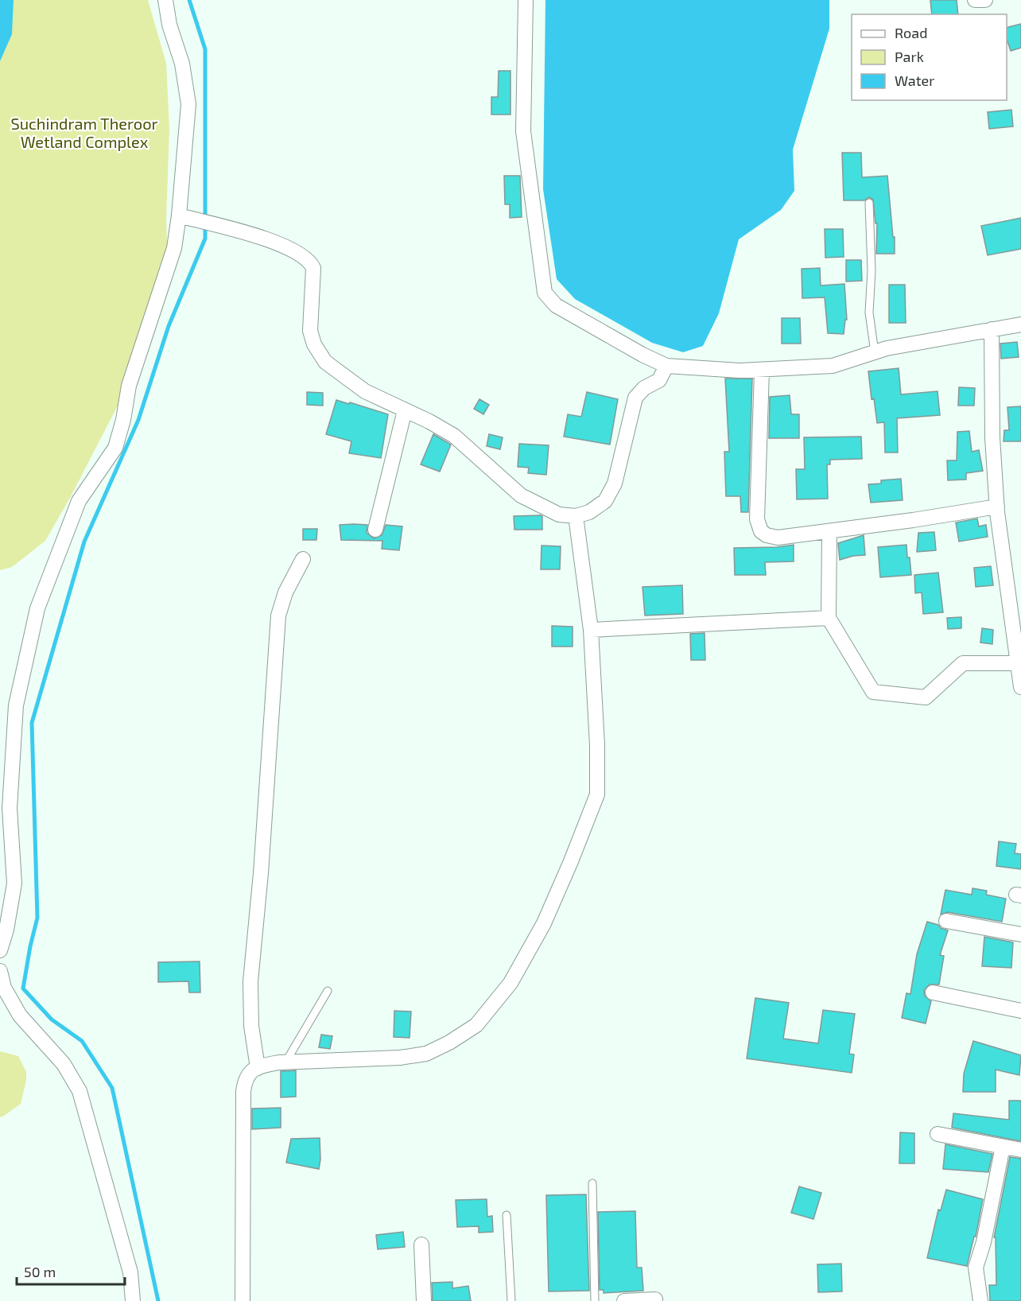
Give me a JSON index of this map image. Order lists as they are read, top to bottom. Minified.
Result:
{"parks":["Suchindram Theroor Wetland Complex"],"legend":["Road","Park","Water"],"scale_bar":"50 m"}
